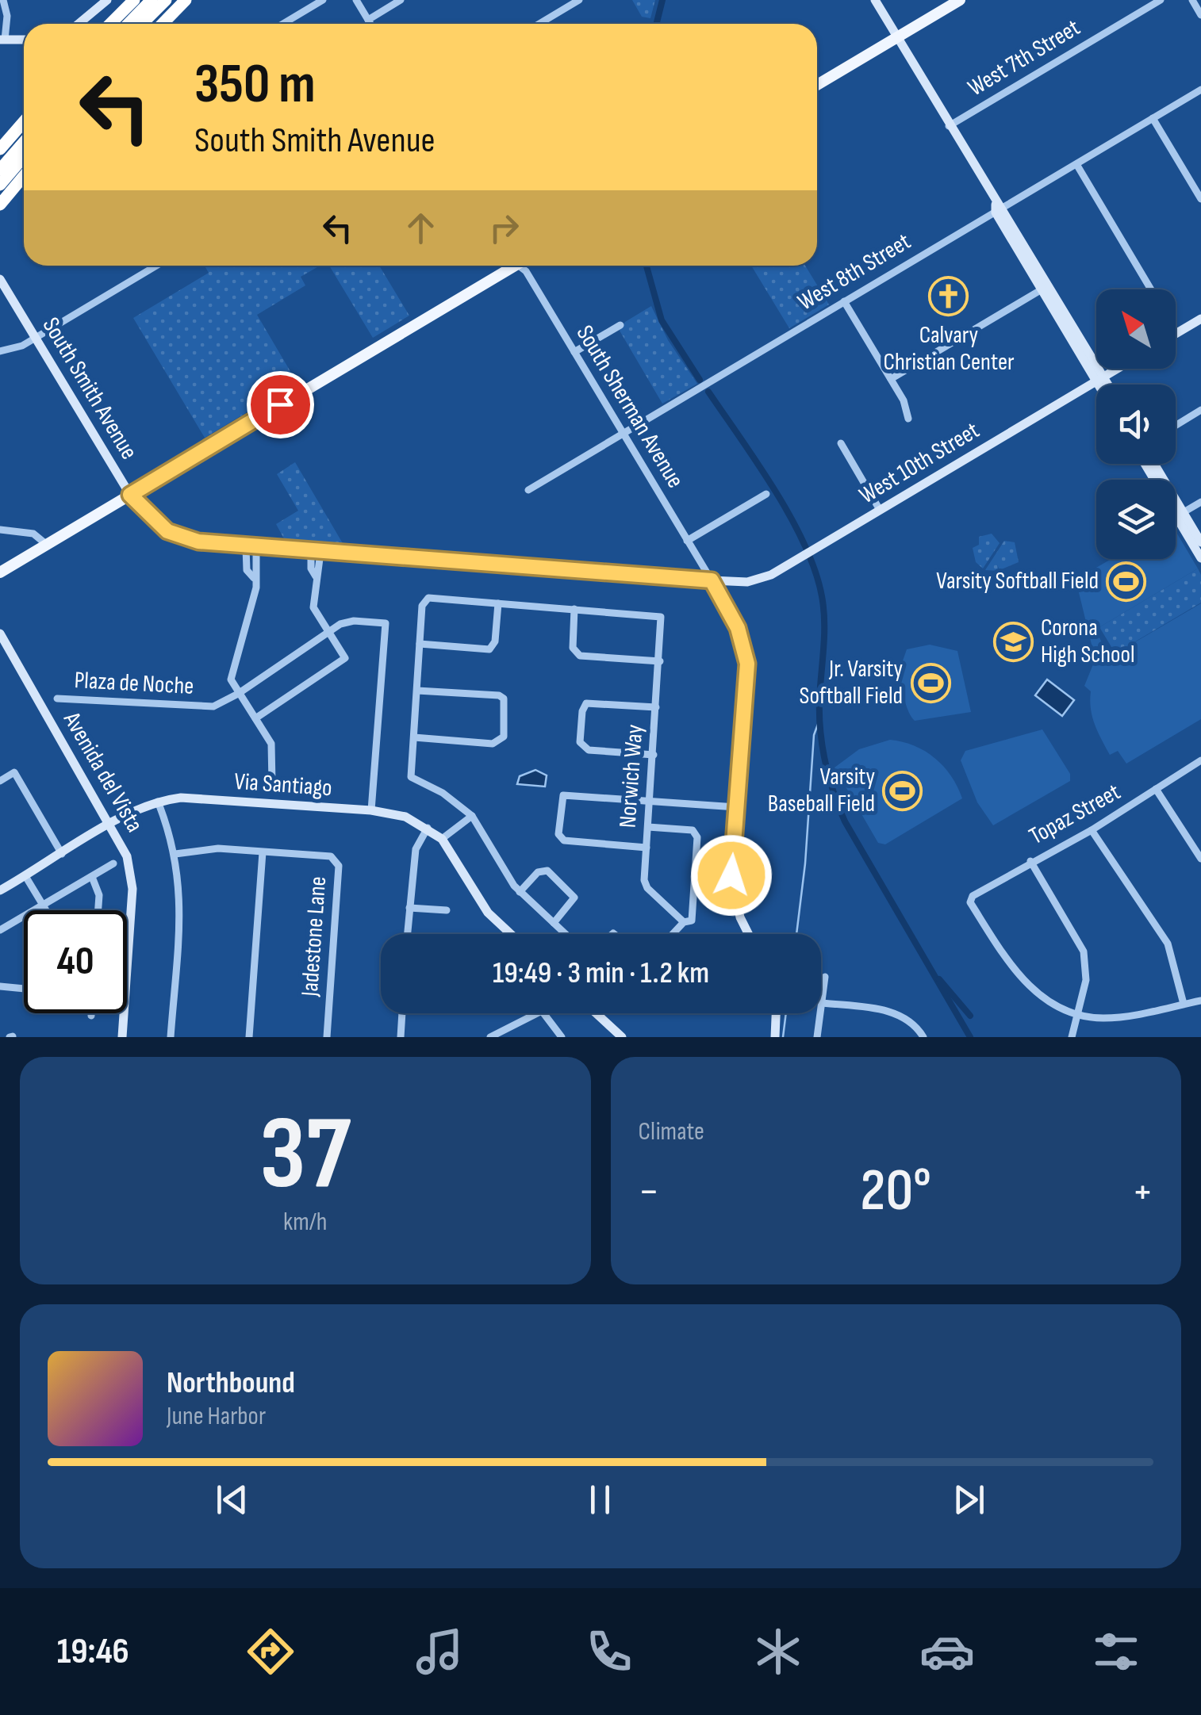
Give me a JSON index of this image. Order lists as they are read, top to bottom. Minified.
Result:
{"streets":{"main road":["South Smith Avenue","West 10th Street","Avenida del Vista","Via Santiago"],"street":["West 7th Street","West 8th Street","South Sherman Avenue","Plaza de Noche","Norwich Way","Topaz Street","Jadestone Lane"]},"crossings":[["West 8th Street","South Sherman Avenue"],["South Smith Avenue","South Sherman Avenue"],["South Smith Avenue","West 10th Street"],["South Sherman Avenue","West 10th Street"],["Plaza de Noche","Via Santiago"],["Avenida del Vista","Via Santiago"]],"places":{"church":["Calvary Christian Center"],"sports":["Varsity Softball Field","Jr. Varsity Softball Field","Varsity Baseball Field"],"school or university":["Corona High School"]},"north":"top left","page":{"turn":["350 m","South Smith Avenue"],"limit":"40","trip":"19:49 · 3 min · 1.2 km","tile":[["37","km/h"],"Climate"],"heat":["−","20°","+"],"song":["Northbound","June Harbor"],"tabs":"19:46"}}
